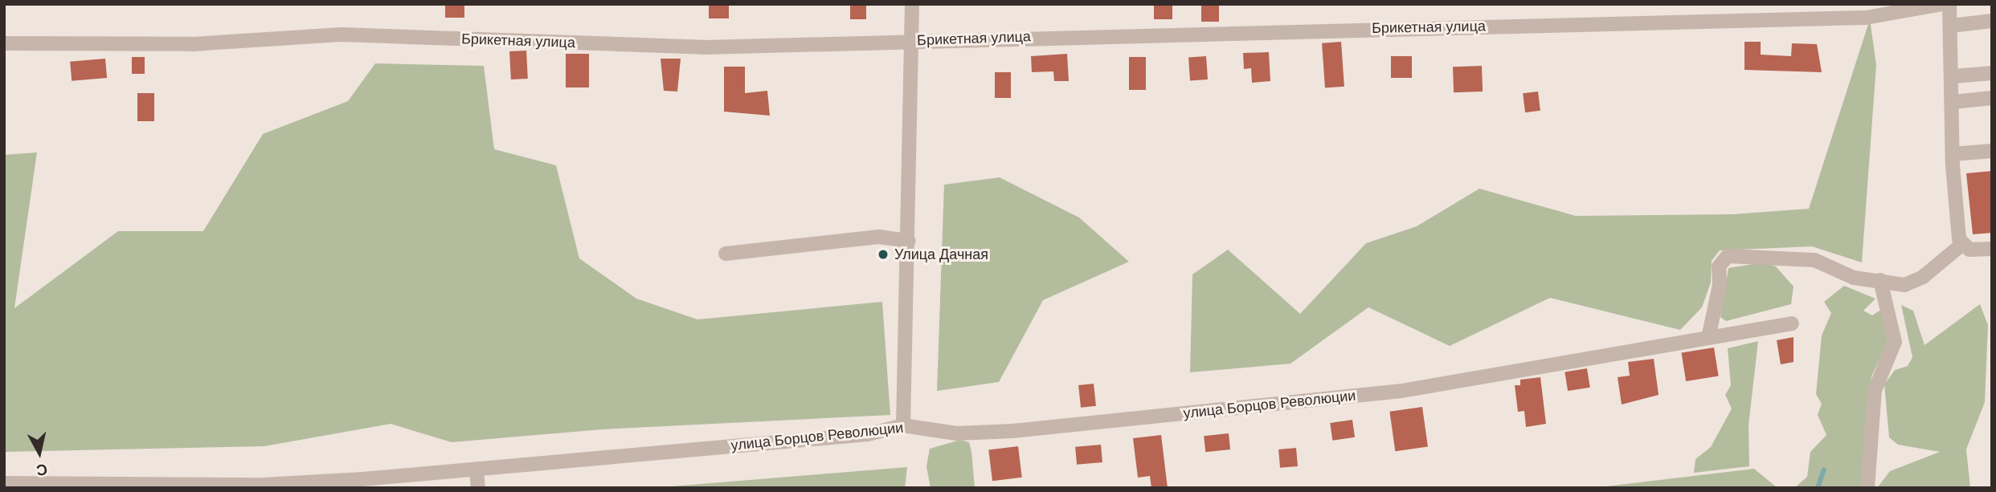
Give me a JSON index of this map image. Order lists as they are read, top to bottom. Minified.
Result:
{"streets":{"street":["Брикетная улица","улица Борцов Революции"]},"places":["Улица Дачная"],"north":"bottom"}
